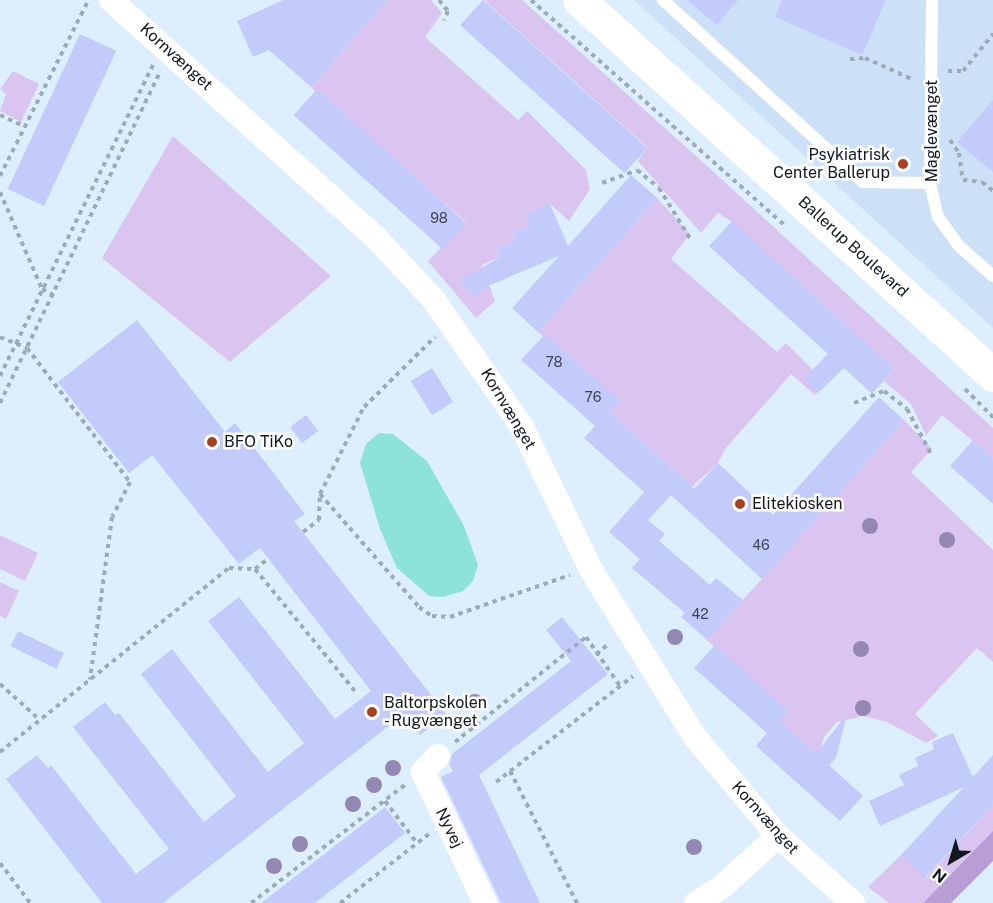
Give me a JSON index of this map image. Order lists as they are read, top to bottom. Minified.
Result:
{"streets":{"street":["Kornvænget","Ballerup Boulevard","Nyvej"],"lane":["Maglevænget"]},"places":["Psykiatrisk Center Ballerup","BFO TiKo","Elitekiosken","Baltorpskolen - Rugvænget"],"house_numbers":["98","78","76","46","42"],"north":"bottom left"}
